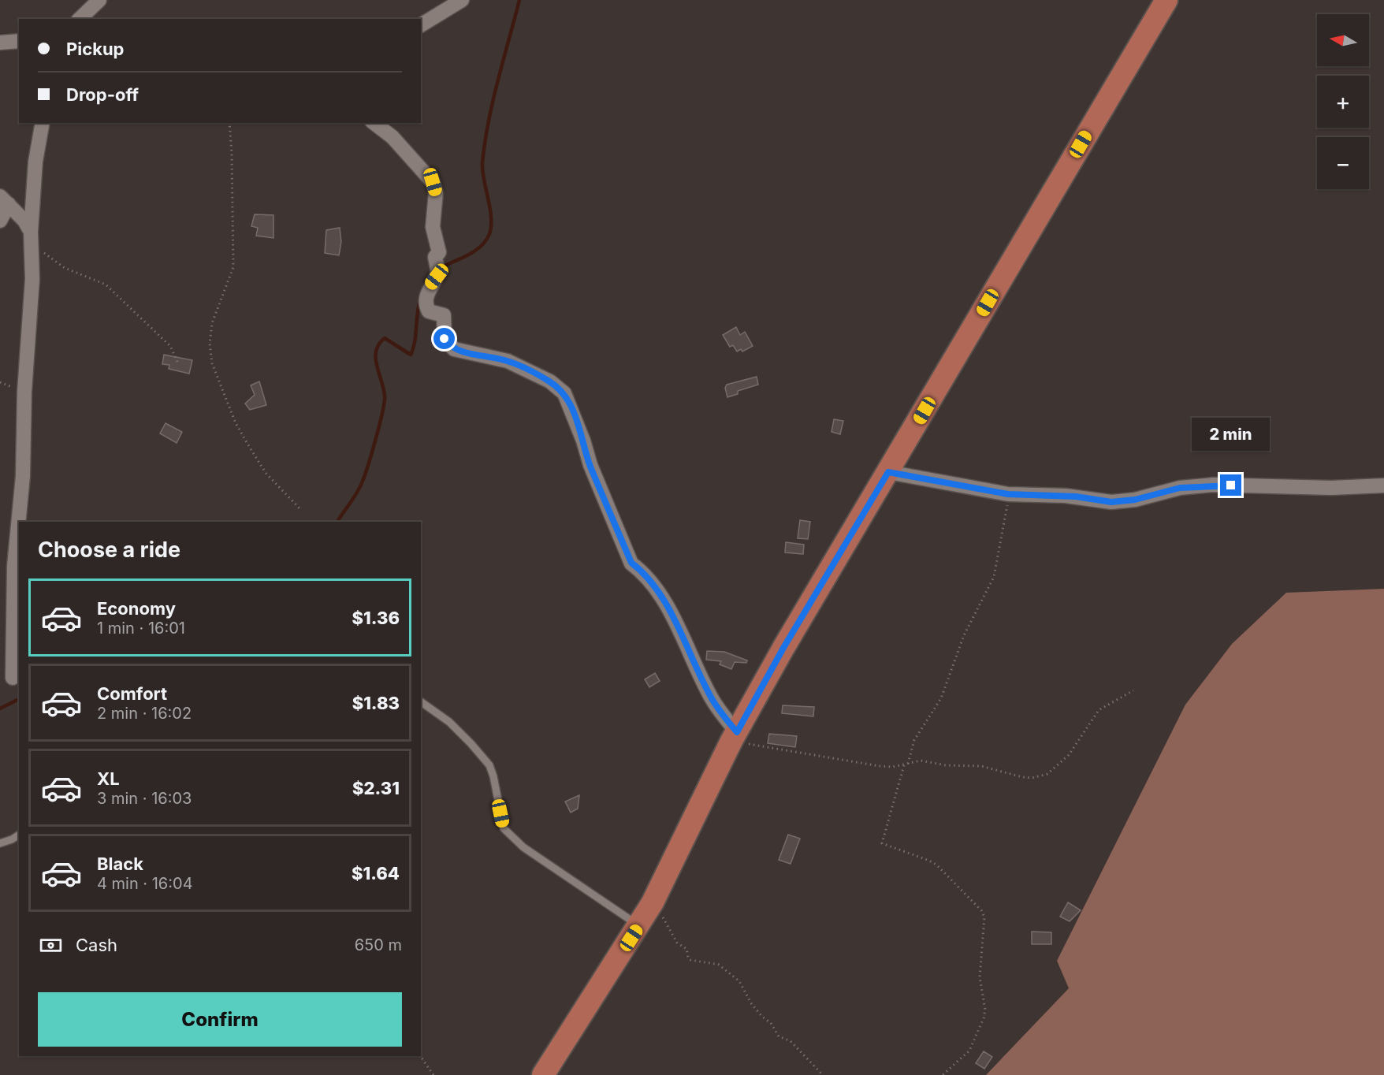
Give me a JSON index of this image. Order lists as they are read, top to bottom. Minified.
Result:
{"north":"left","page":{"map_buttons":["+","−"],"banner":["Pickup","Drop-off"],"bubble":"2 min","heading":"Choose a ride","list":[{"name":"Economy","note":"1 min · 16:01","value":"$1.36"},{"name":"Comfort","note":"2 min · 16:02","value":"$1.83"},{"name":"XL","note":"3 min · 16:03","value":"$2.31"},{"name":"Black","note":"4 min · 16:04","value":"$1.64"}],"pay":["Cash","650 m"],"buttons":"Confirm"}}
